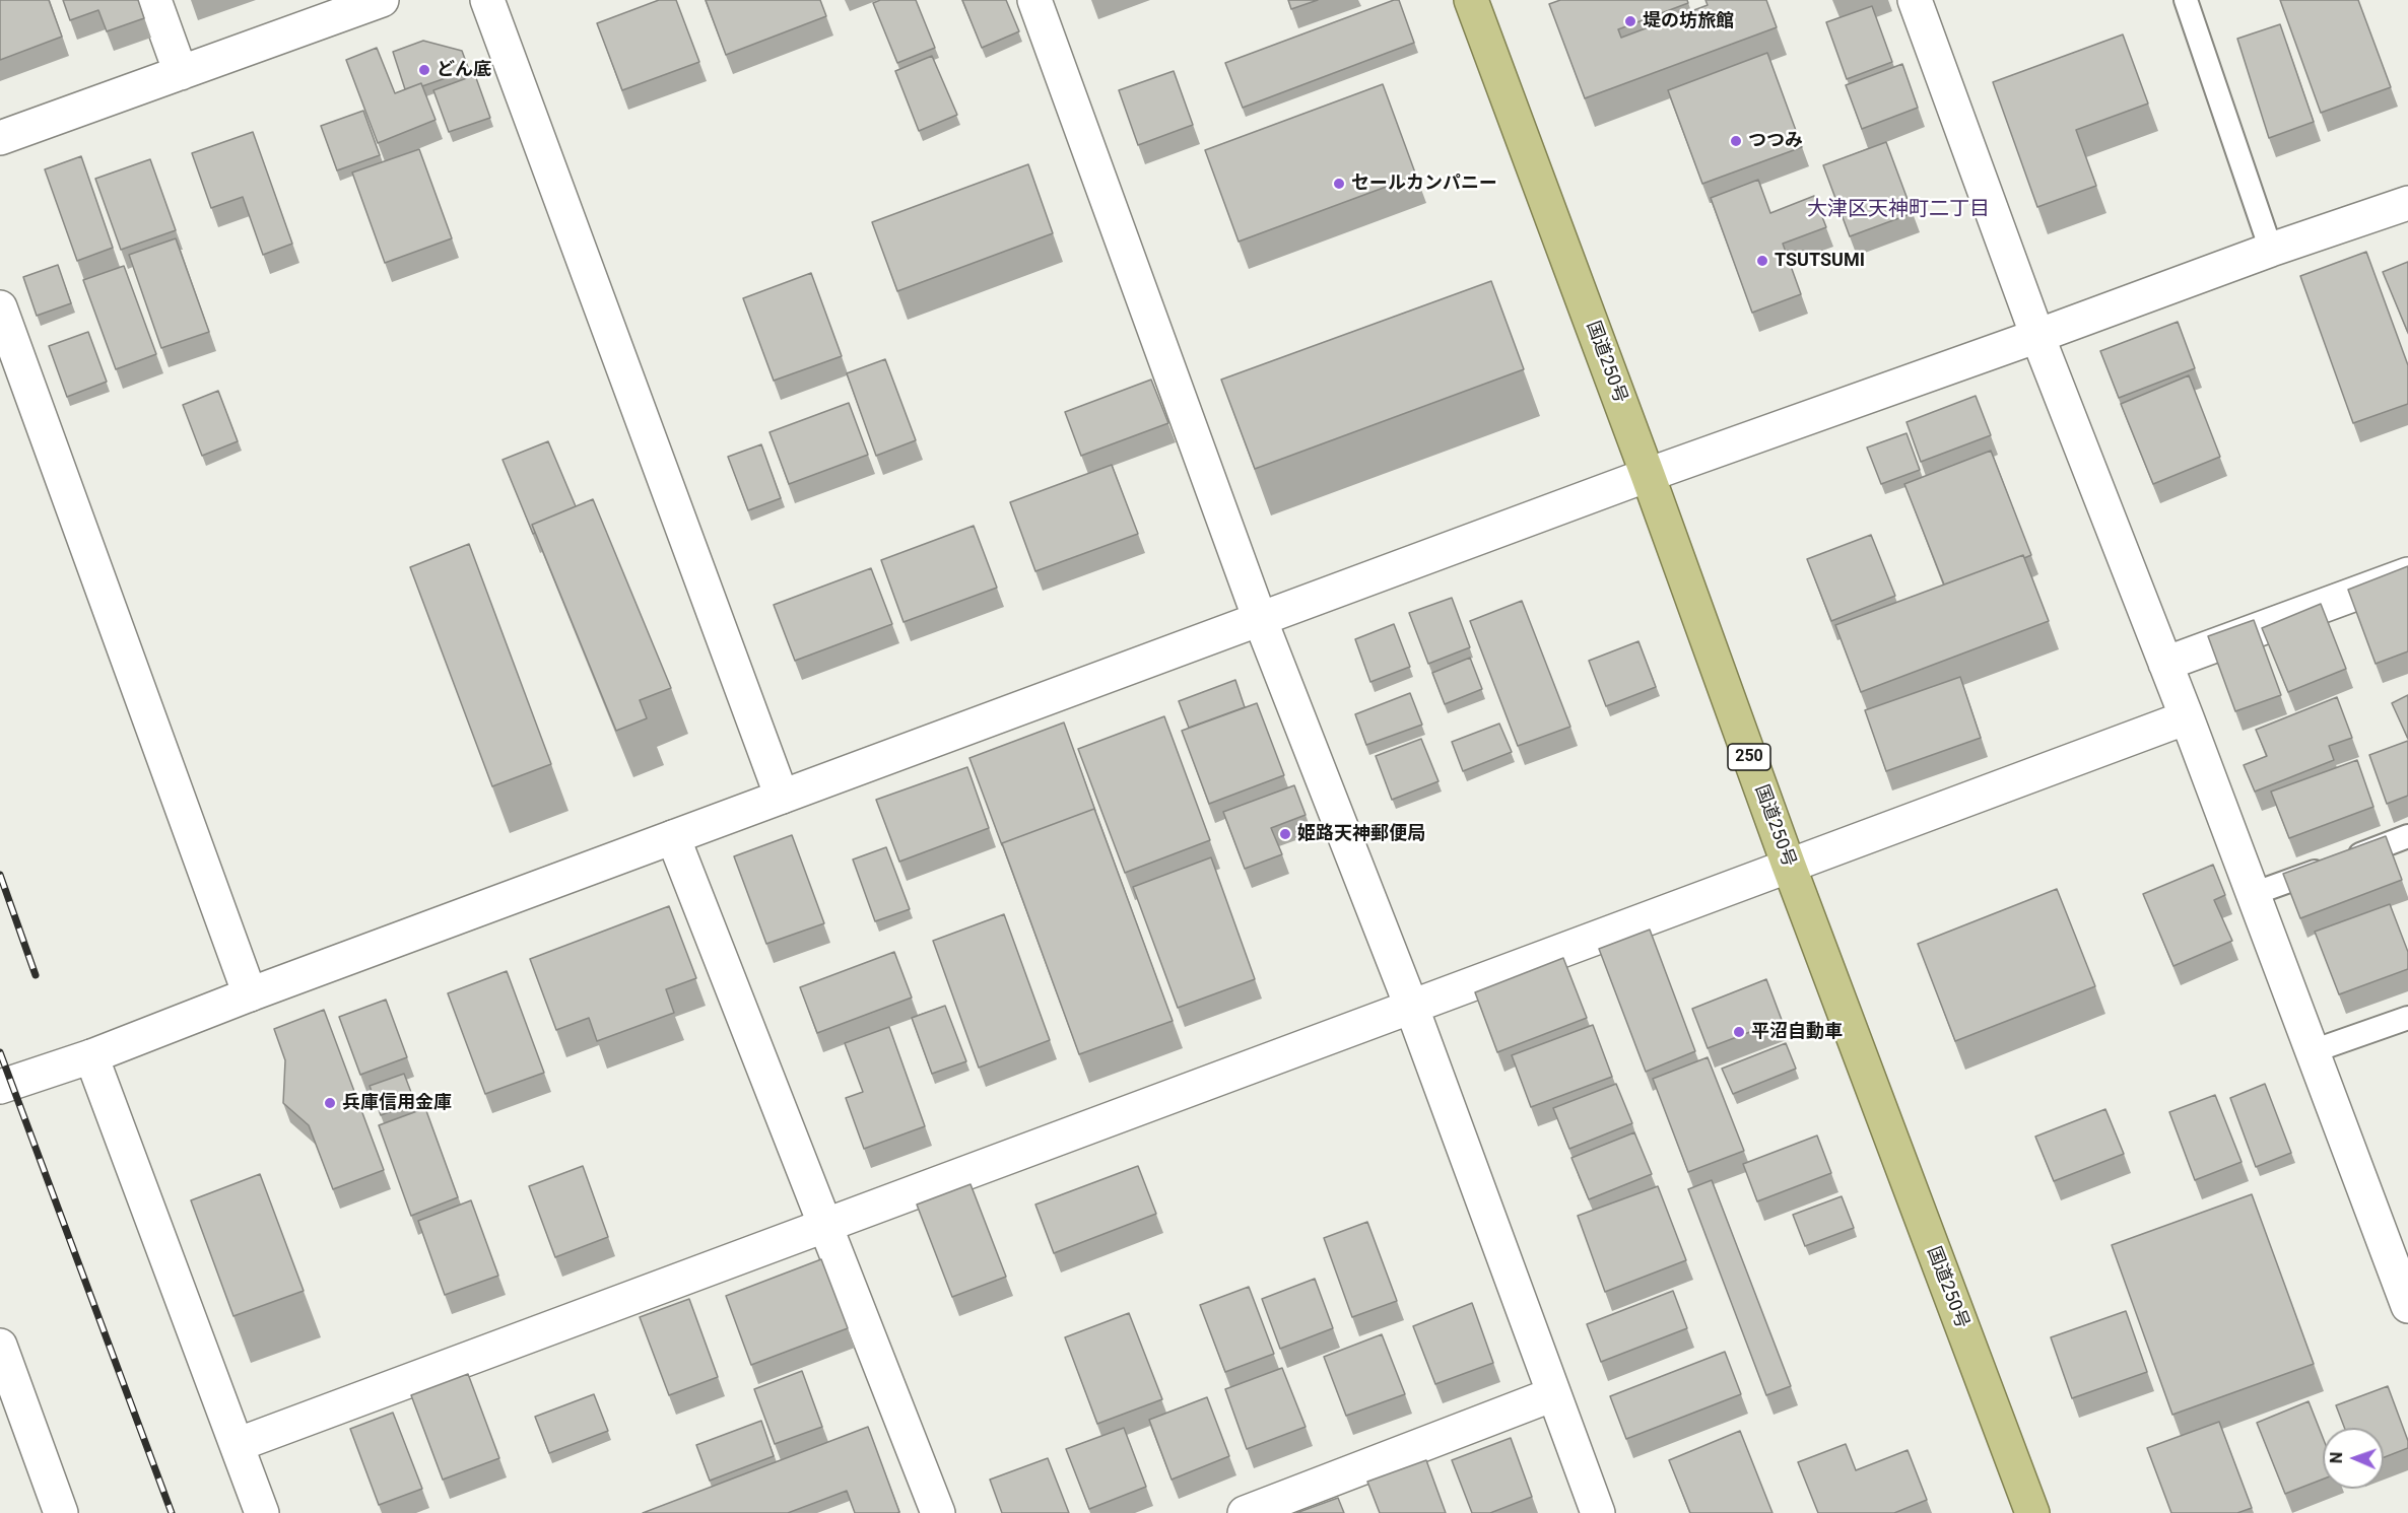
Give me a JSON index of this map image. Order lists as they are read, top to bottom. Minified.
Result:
{"streets":{"highway":["国道250号","250"]},"districts":["大津区天神町二丁目"],"places":["堤の坊旅館","どん底","つつみ","セールカンパニー","TSUTSUMI","姫路天神郵便局","平沼自動車","兵庫信用金庫"],"north":"left"}
